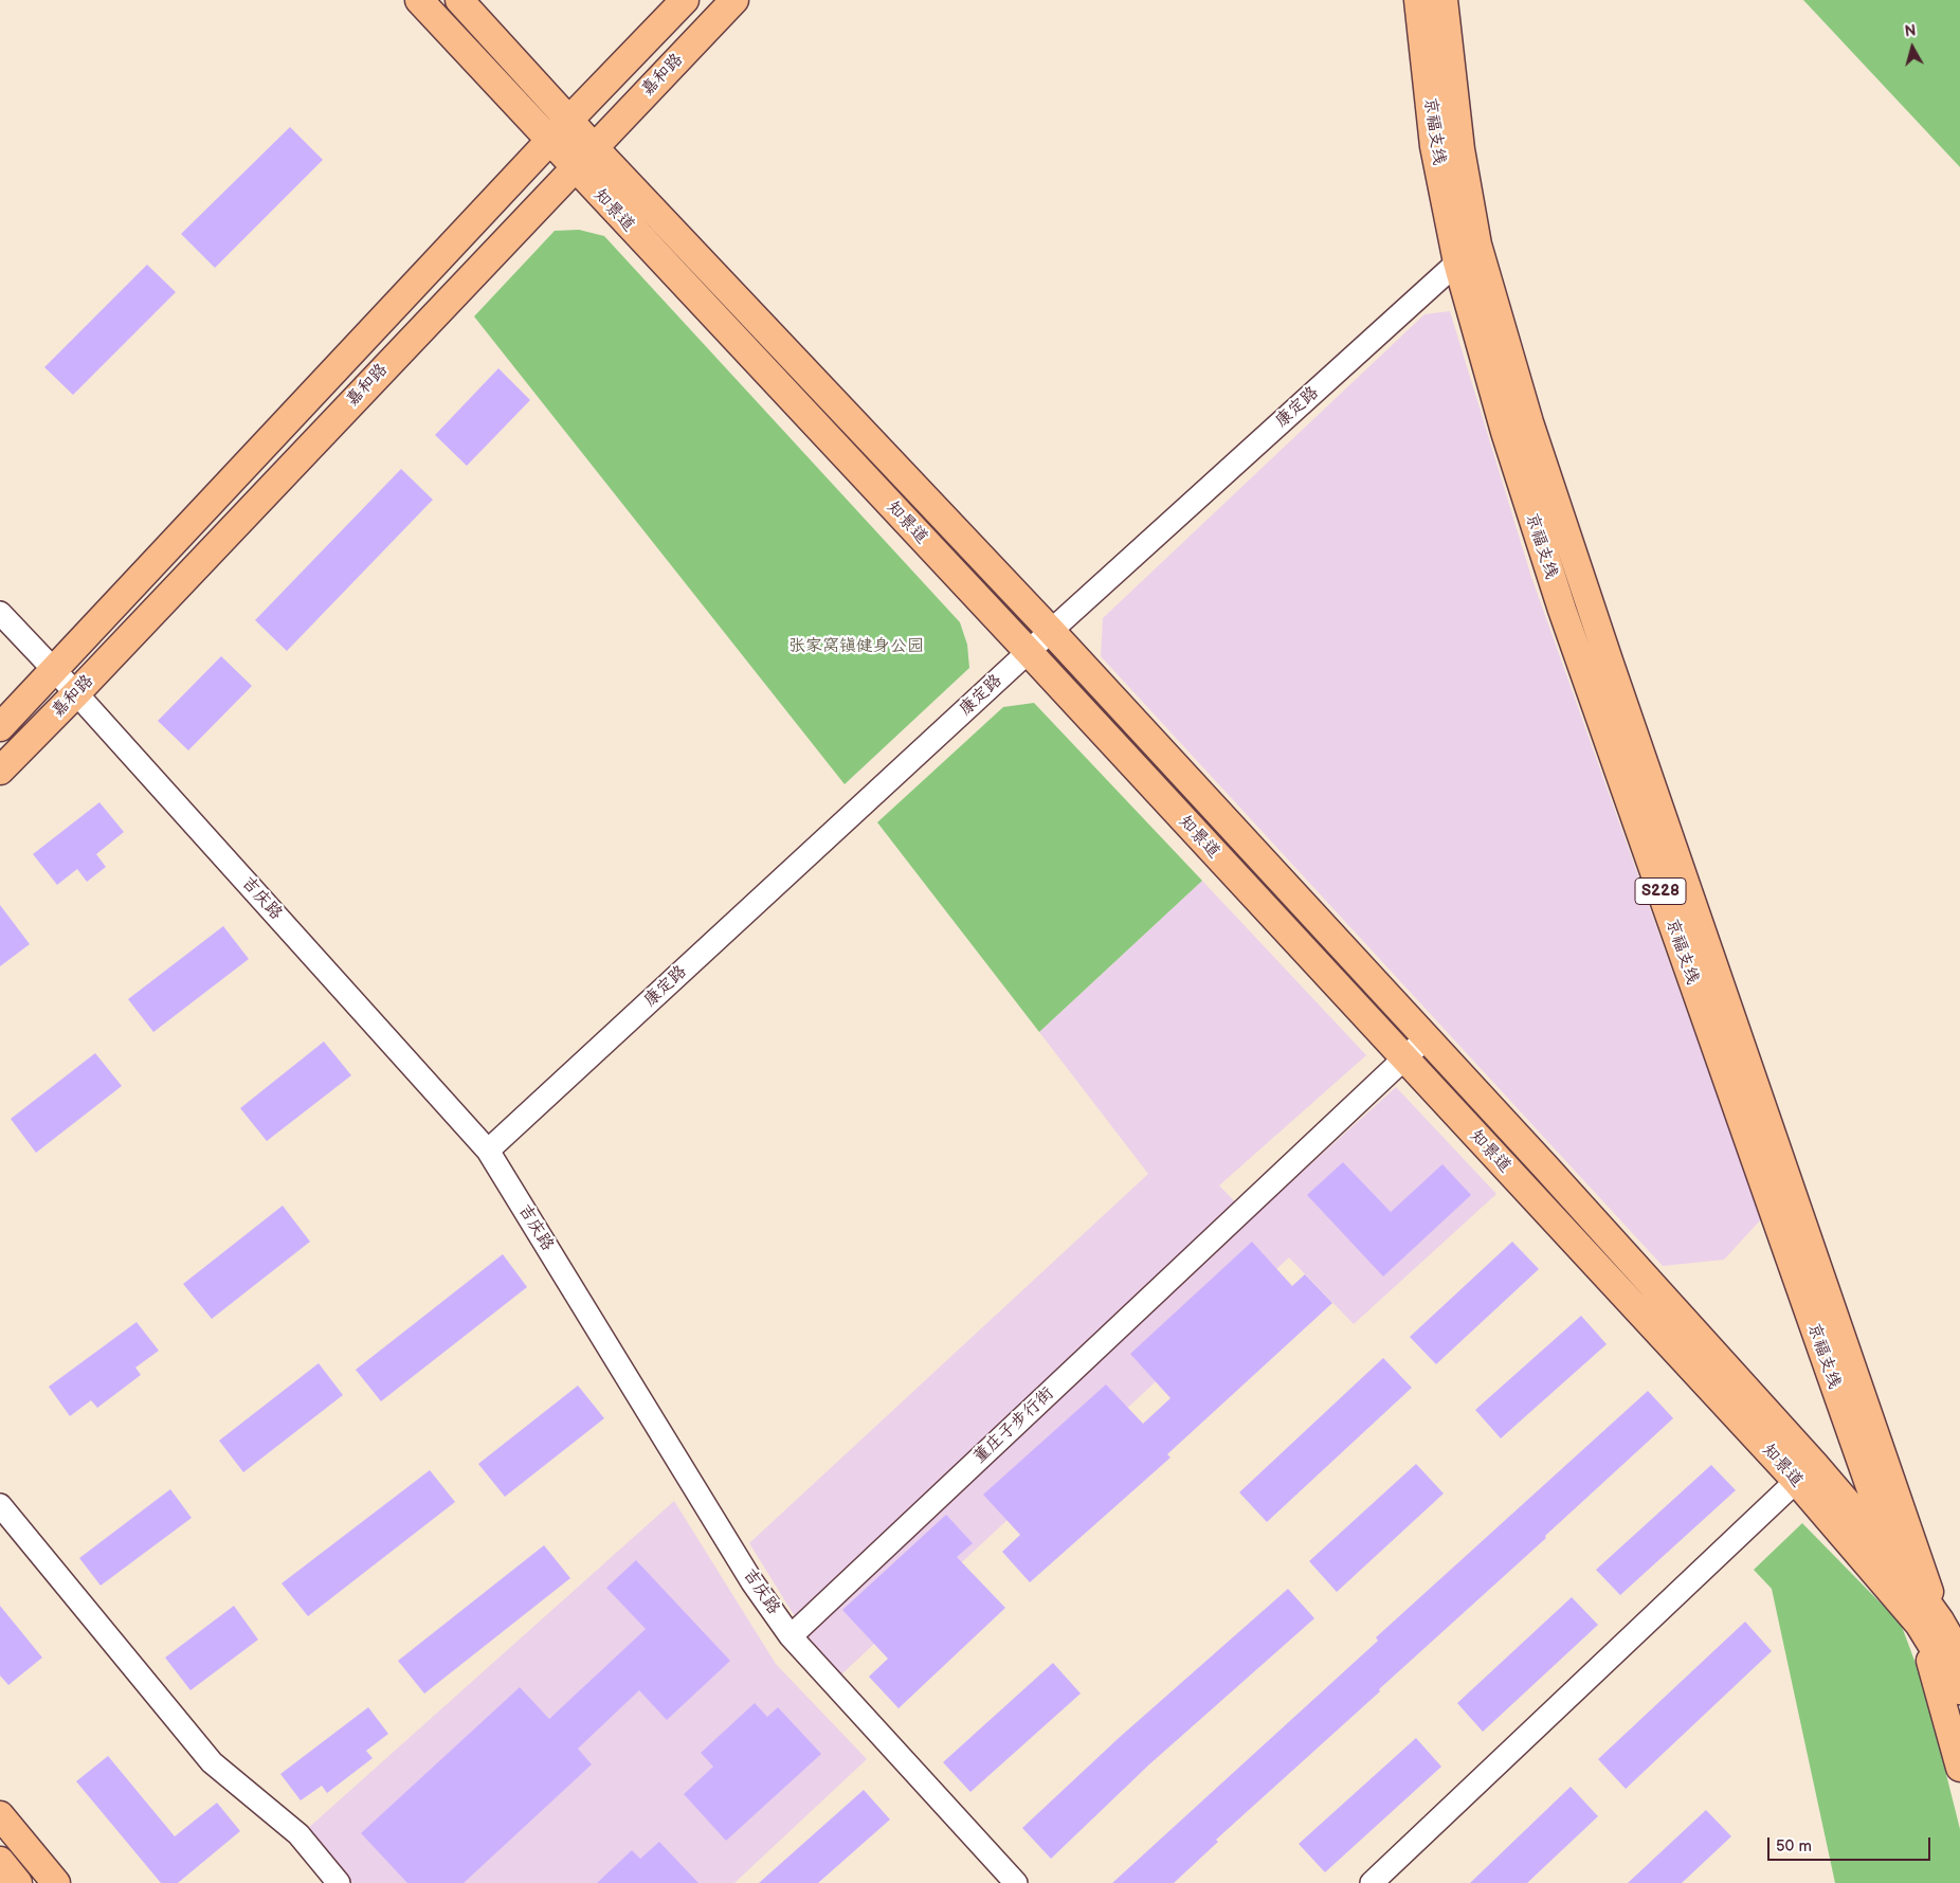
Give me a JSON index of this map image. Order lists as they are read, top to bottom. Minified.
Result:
{"streets":{"main road":["嘉和路","京福支线","知景道","S228"],"street":["康定路","吉庆路","董庄子步行街"]},"crossings":[["嘉和路","知景道"],["嘉和路","吉庆路"],["京福支线","知景道"],["京福支线","康定路"],["知景道","康定路"],["知景道","董庄子步行街"],["康定路","吉庆路"],["吉庆路","董庄子步行街"]],"parks":["张家窝镇健身公园"],"scale_bar":"50 m","north":"top"}
